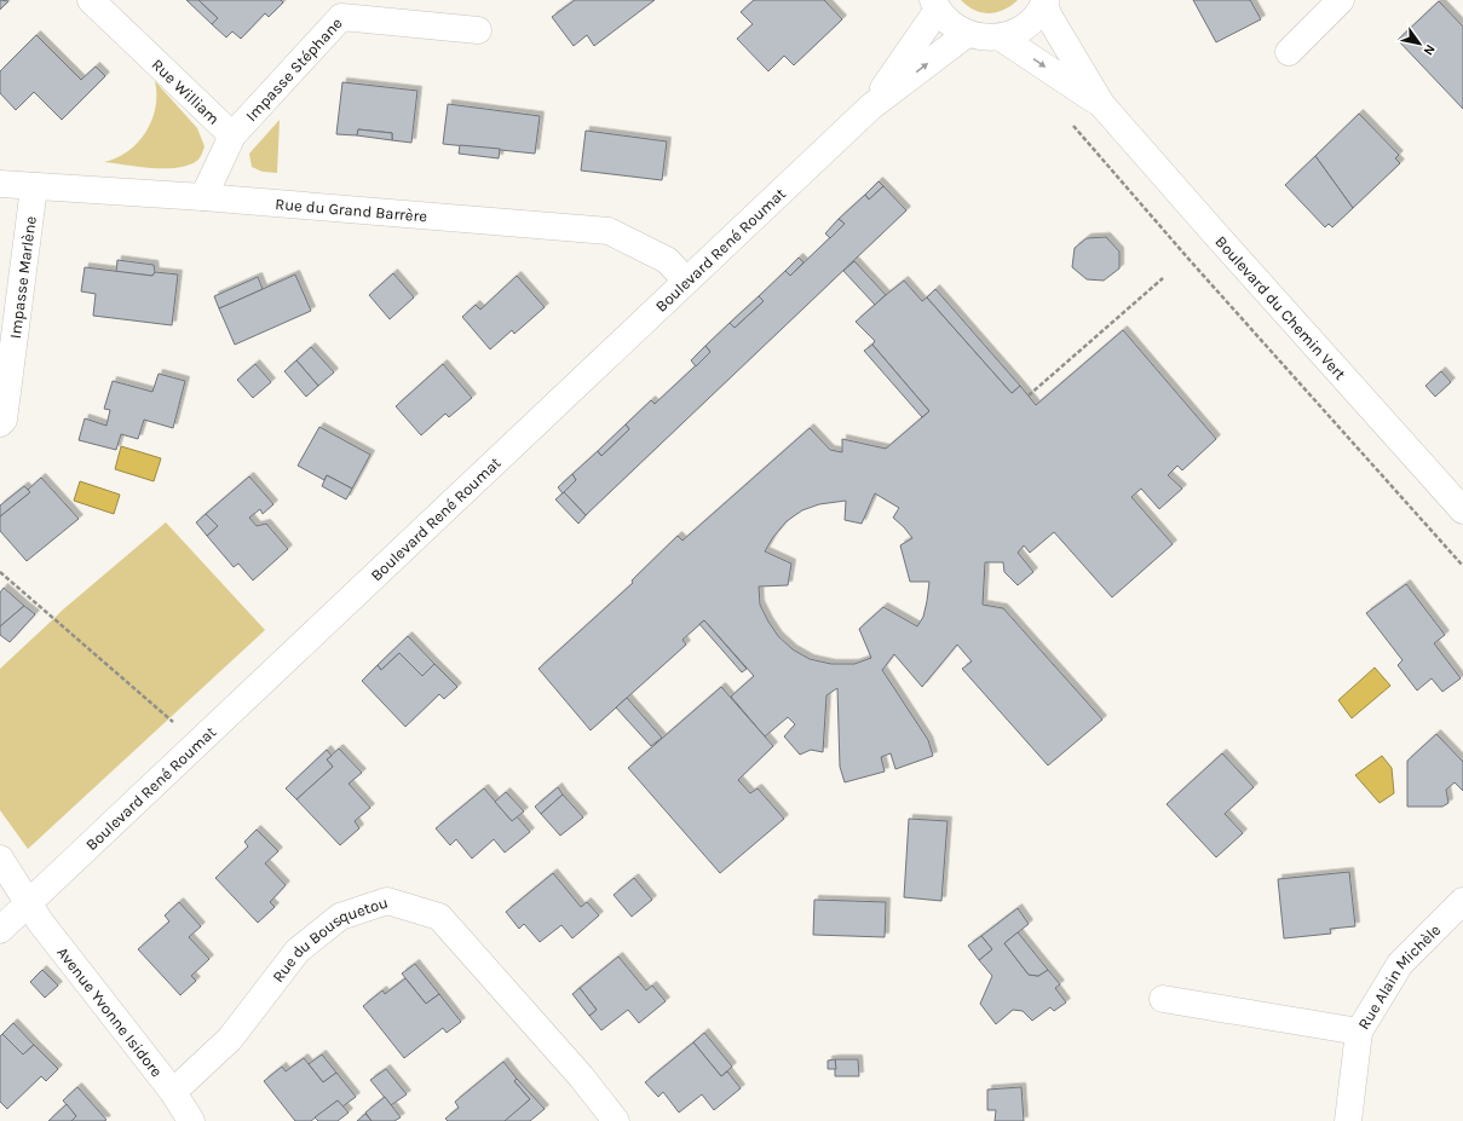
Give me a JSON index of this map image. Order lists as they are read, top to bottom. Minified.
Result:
{"streets":{"street":["Impasse Stéphane","Rue William","Rue du Grand Barrère","Boulevard René Roumat","Impasse Marlène","Boulevard du Chemin Vert","Rue du Bousquetou","Rue Alain Michèle","Avenue Yvonne Isidore"]},"crossings":[["Impasse Stéphane","Rue William"],["Rue William","Rue du Grand Barrère"],["Rue du Grand Barrère","Boulevard René Roumat"],["Rue du Grand Barrère","Impasse Marlène"],["Boulevard René Roumat","Avenue Yvonne Isidore"],["Rue du Bousquetou","Avenue Yvonne Isidore"]],"north":"bottom right"}
